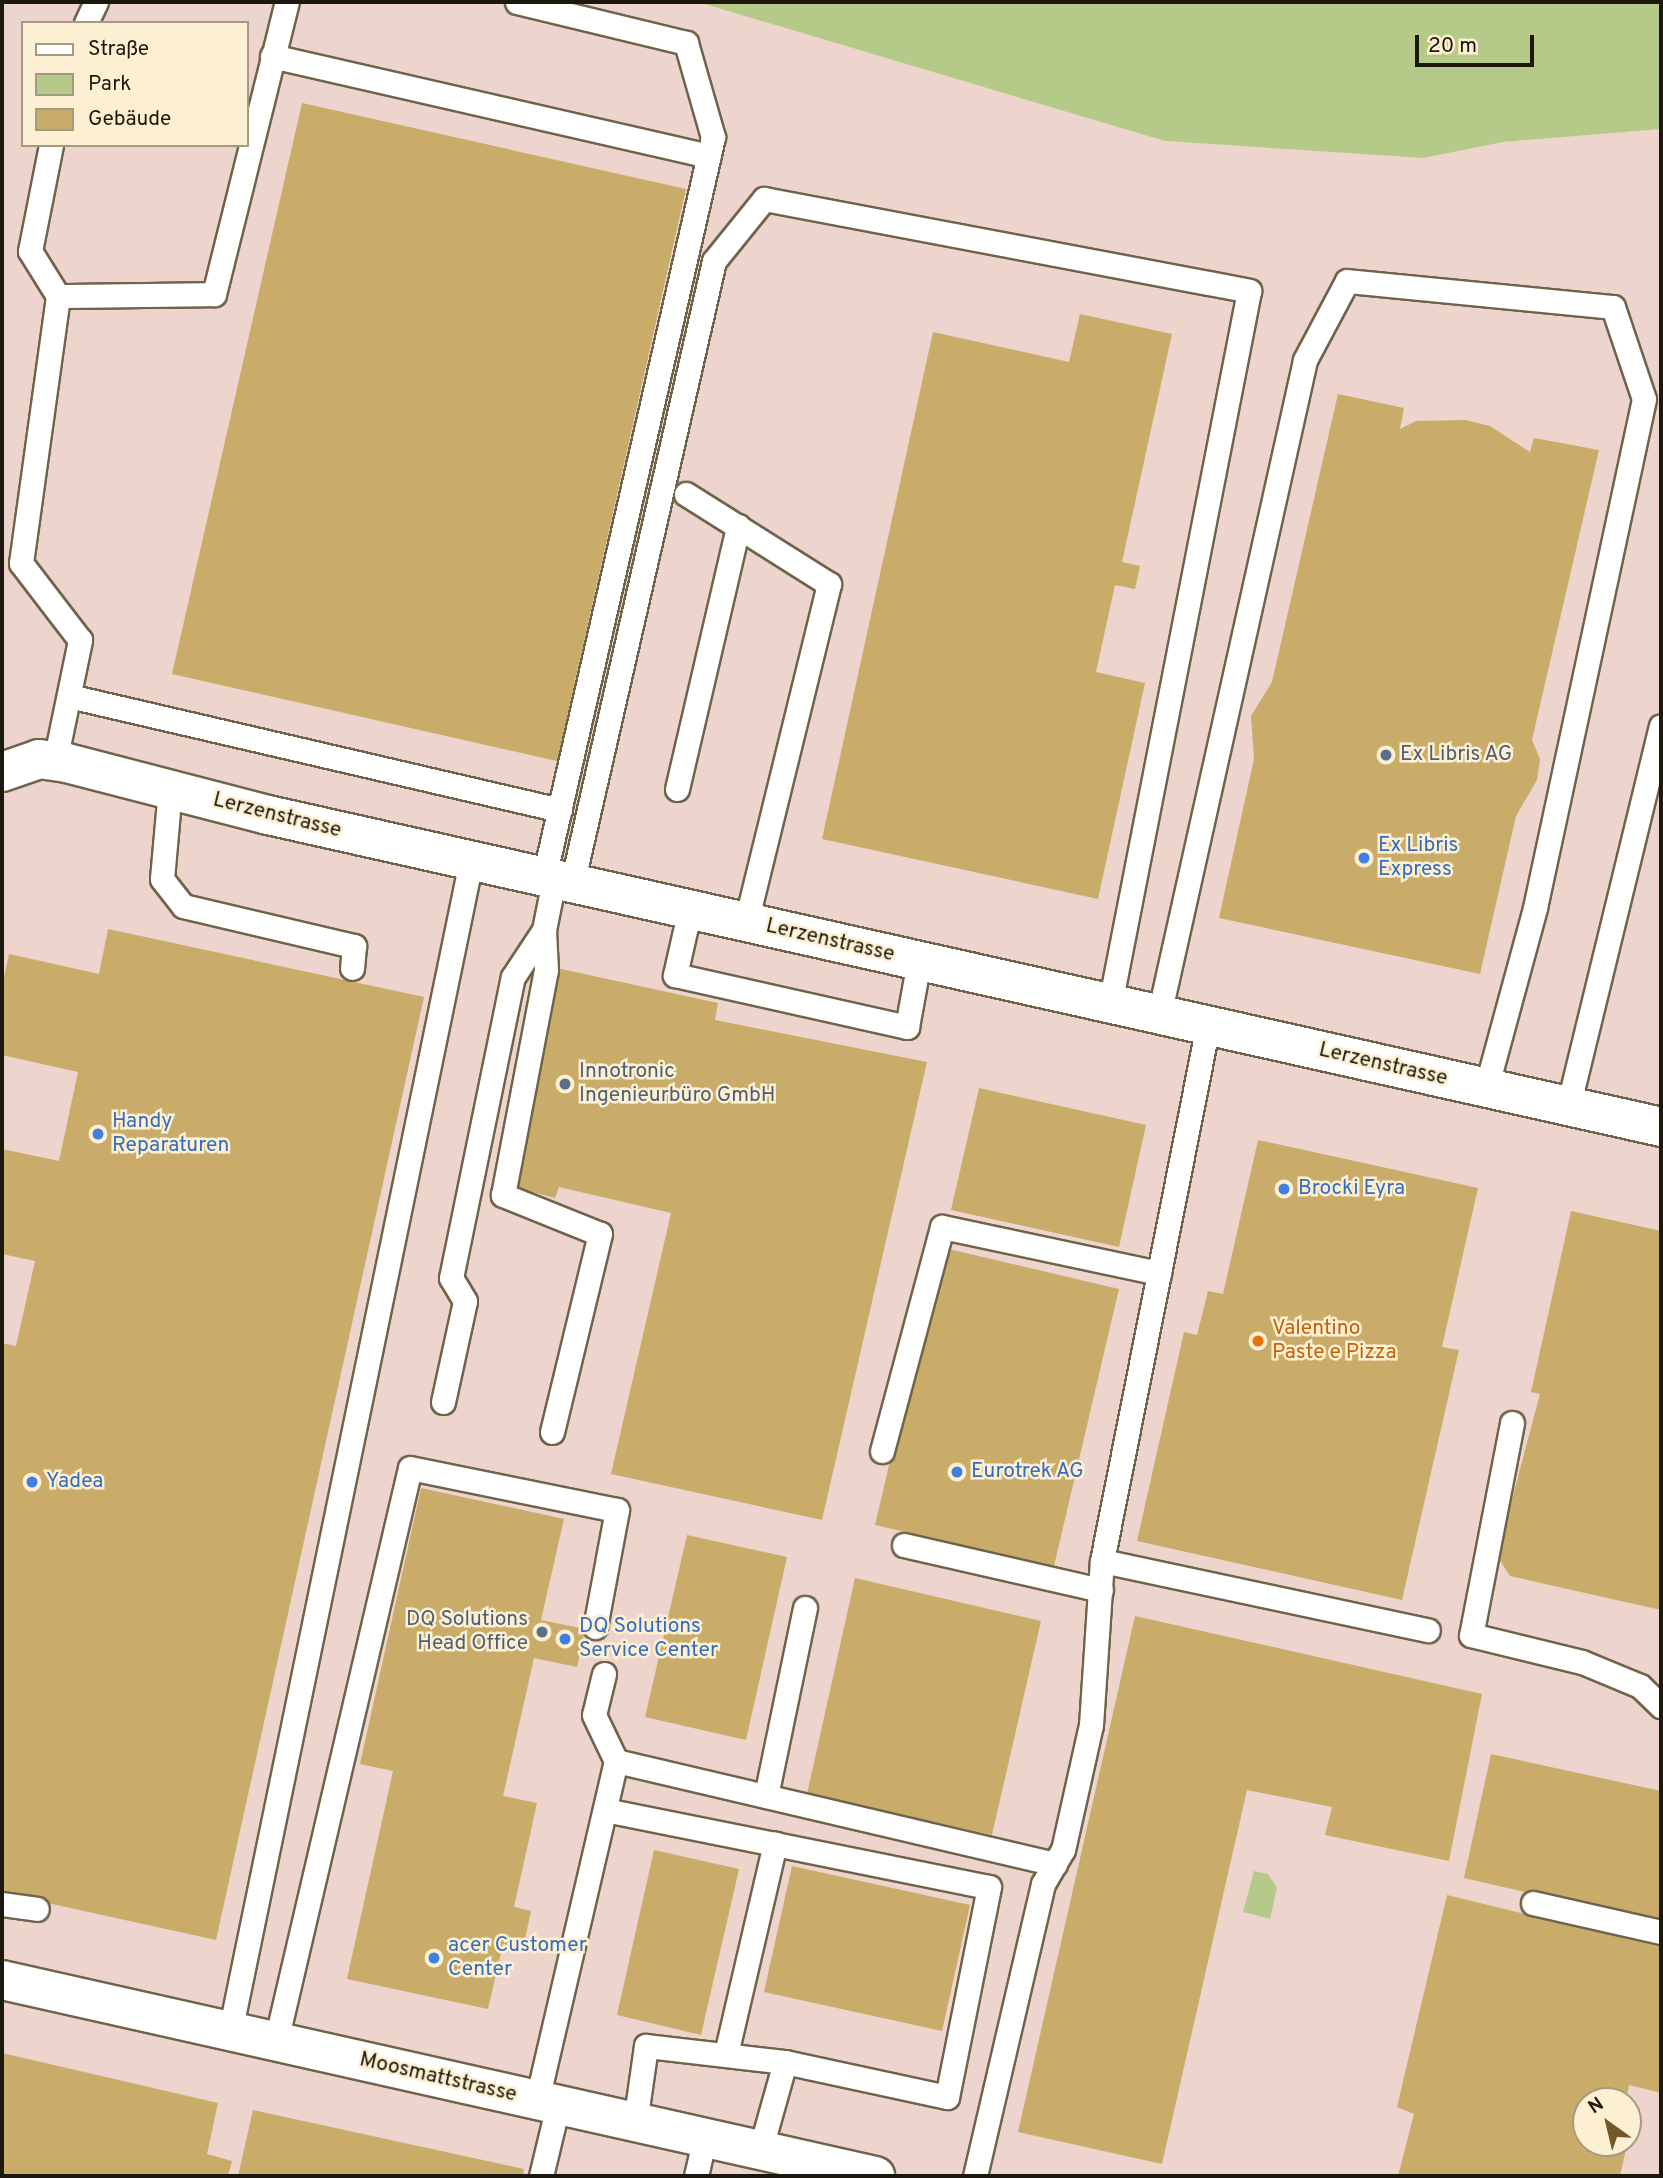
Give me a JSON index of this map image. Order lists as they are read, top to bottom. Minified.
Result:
{"streets":{"street":["Lerzenstrasse","Moosmattstrasse"]},"places":["Ex Libris AG","Ex Libris Express","Innotronic Ingenieurbüro GmbH","Handy Reparaturen","Brocki Eyra","Valentino Paste e Pizza","Eurotrek AG","Yadea","DQ Solutions Head Office","DQ Solutions Service Center","acer Customer Center"],"legend":["Straße","Park","Gebäude"],"scale_bar":"20 m","north":"top left"}
